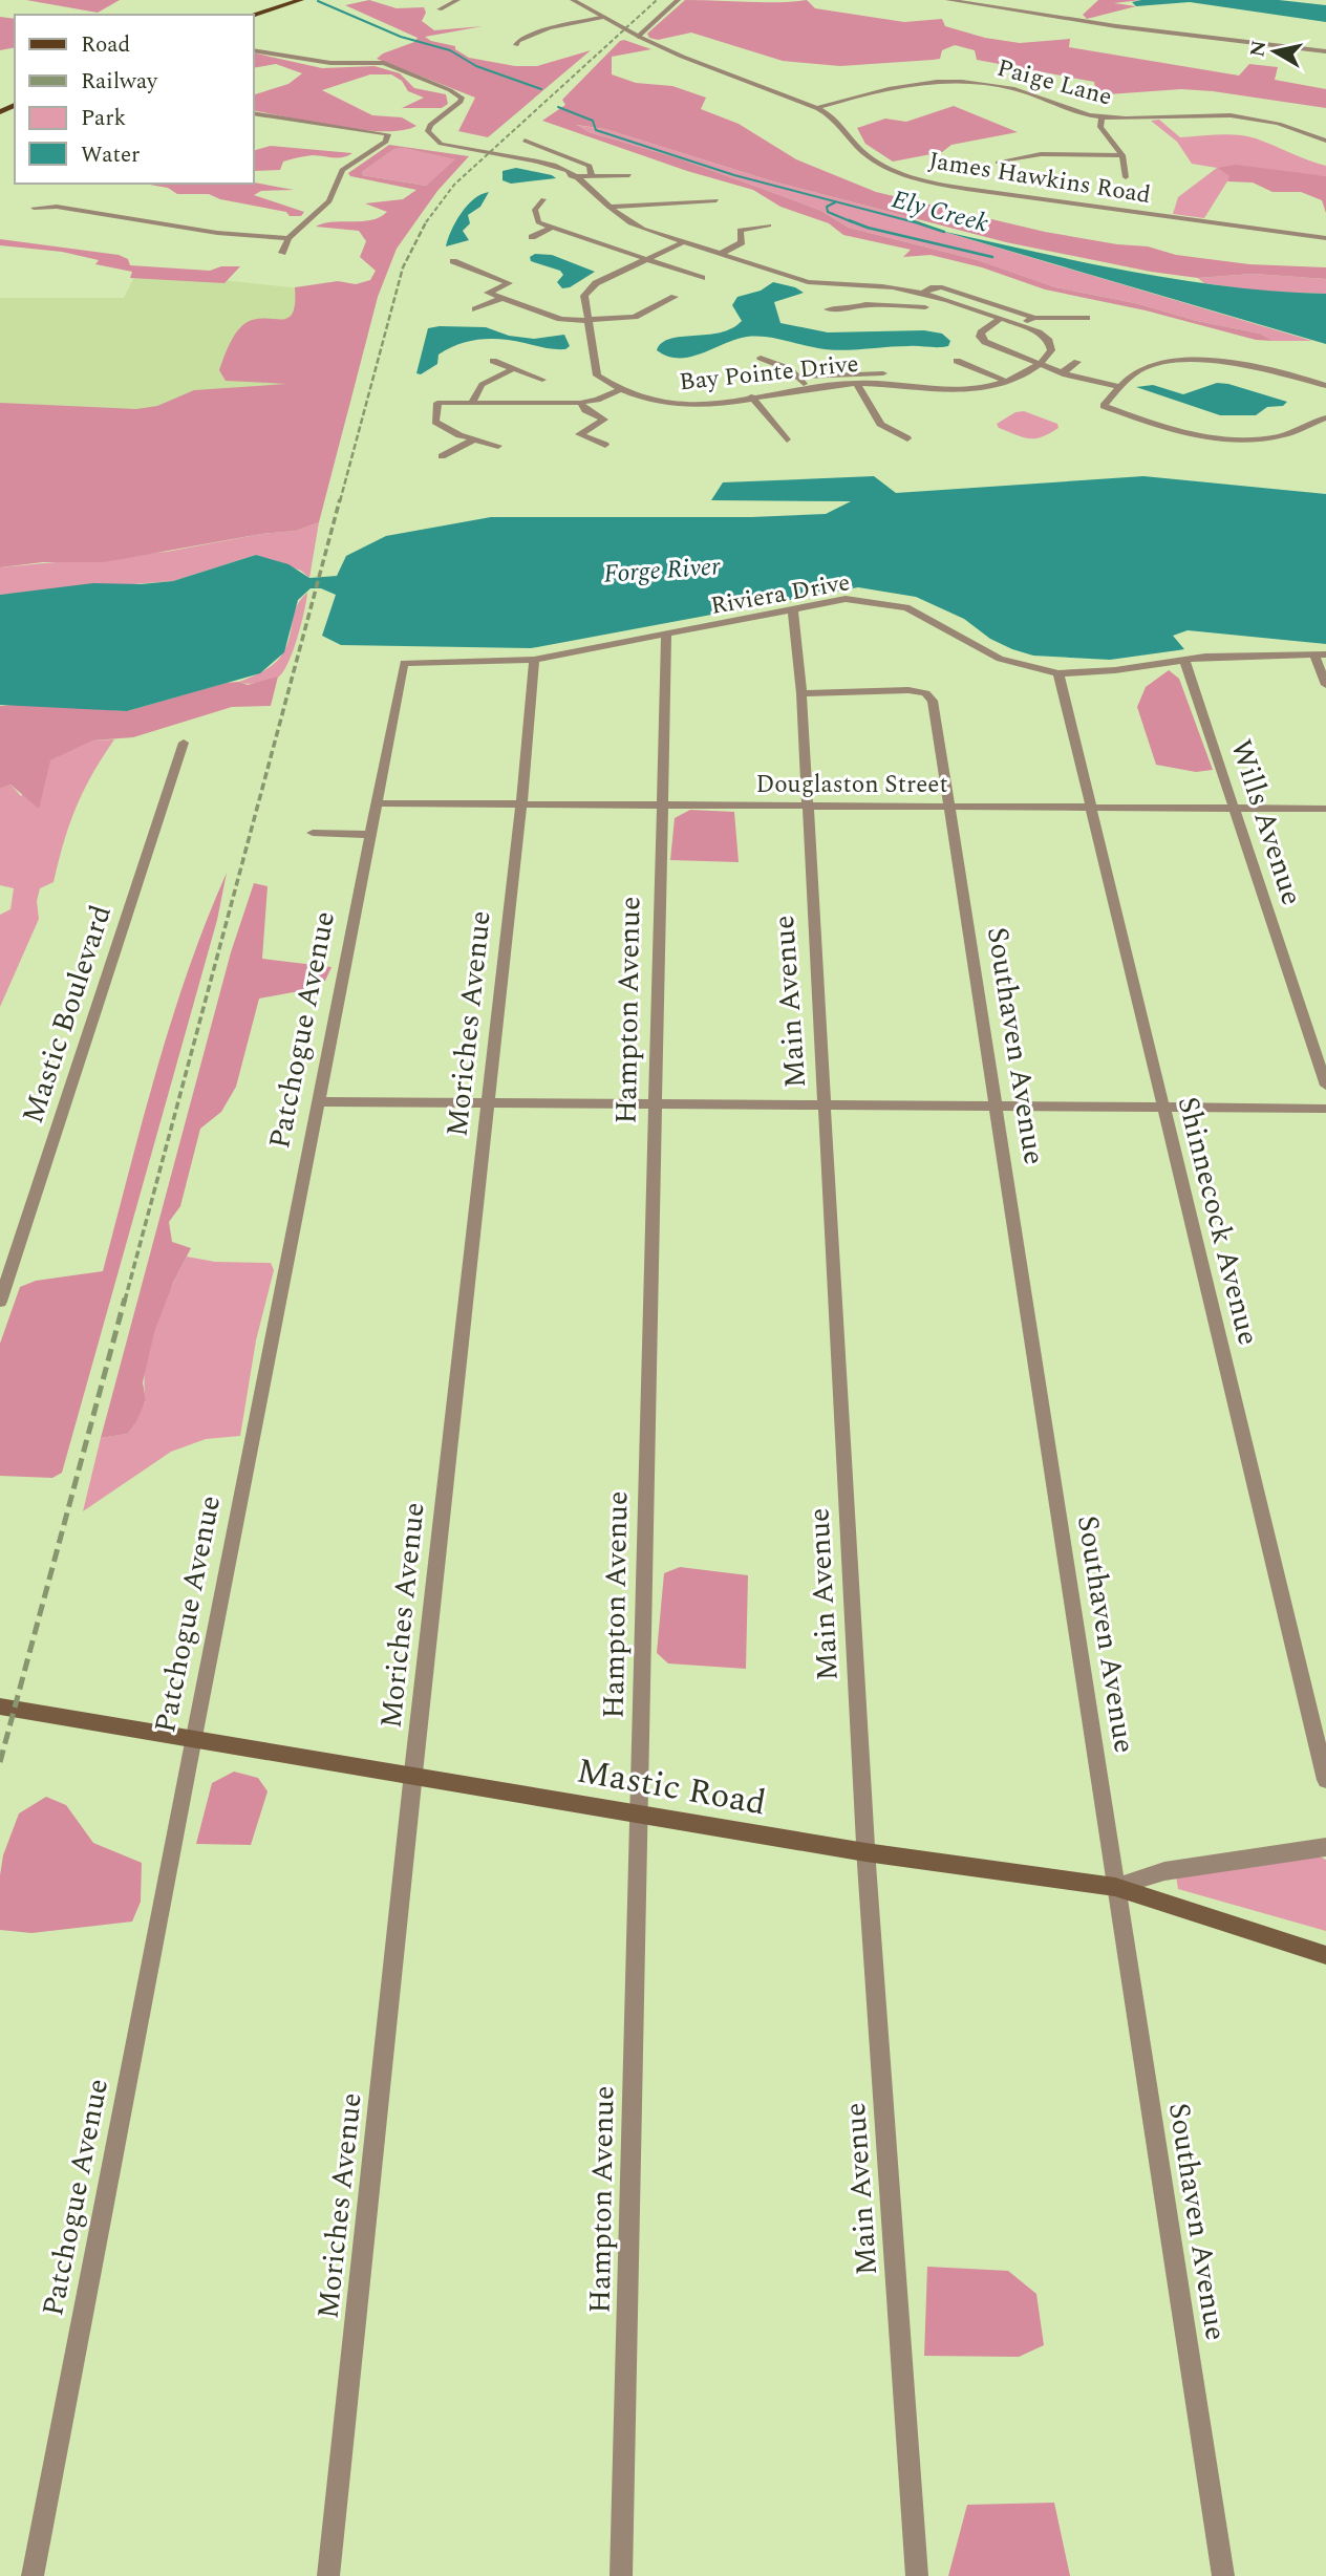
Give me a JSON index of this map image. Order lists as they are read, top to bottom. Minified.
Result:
{"streets":{"main road":["Mastic Road"],"street":["Paige Lane","James Hawkins Road","Bay Pointe Drive","Riviera Drive","Douglaston Street","Wills Avenue","Main Avenue","Hampton Avenue","Mastic Boulevard","Moriches Avenue","Patchogue Avenue","Southaven Avenue","Shinnecock Avenue"]},"crossings":[["Paige Lane","James Hawkins Road"],["Riviera Drive","Wills Avenue"],["Riviera Drive","Main Avenue"],["Riviera Drive","Hampton Avenue"],["Riviera Drive","Moriches Avenue"],["Riviera Drive","Patchogue Avenue"],["Riviera Drive","Shinnecock Avenue"],["Douglaston Street","Wills Avenue"],["Douglaston Street","Main Avenue"],["Douglaston Street","Hampton Avenue"],["Douglaston Street","Moriches Avenue"],["Douglaston Street","Patchogue Avenue"],["Douglaston Street","Southaven Avenue"],["Douglaston Street","Shinnecock Avenue"],["Main Avenue","Southaven Avenue"],["Main Avenue","Mastic Road"],["Hampton Avenue","Mastic Road"],["Moriches Avenue","Mastic Road"],["Patchogue Avenue","Mastic Road"],["Southaven Avenue","Mastic Road"]],"water":["Ely Creek","Forge River"],"legend":["Road","Railway","Park","Water"],"north":"left"}
